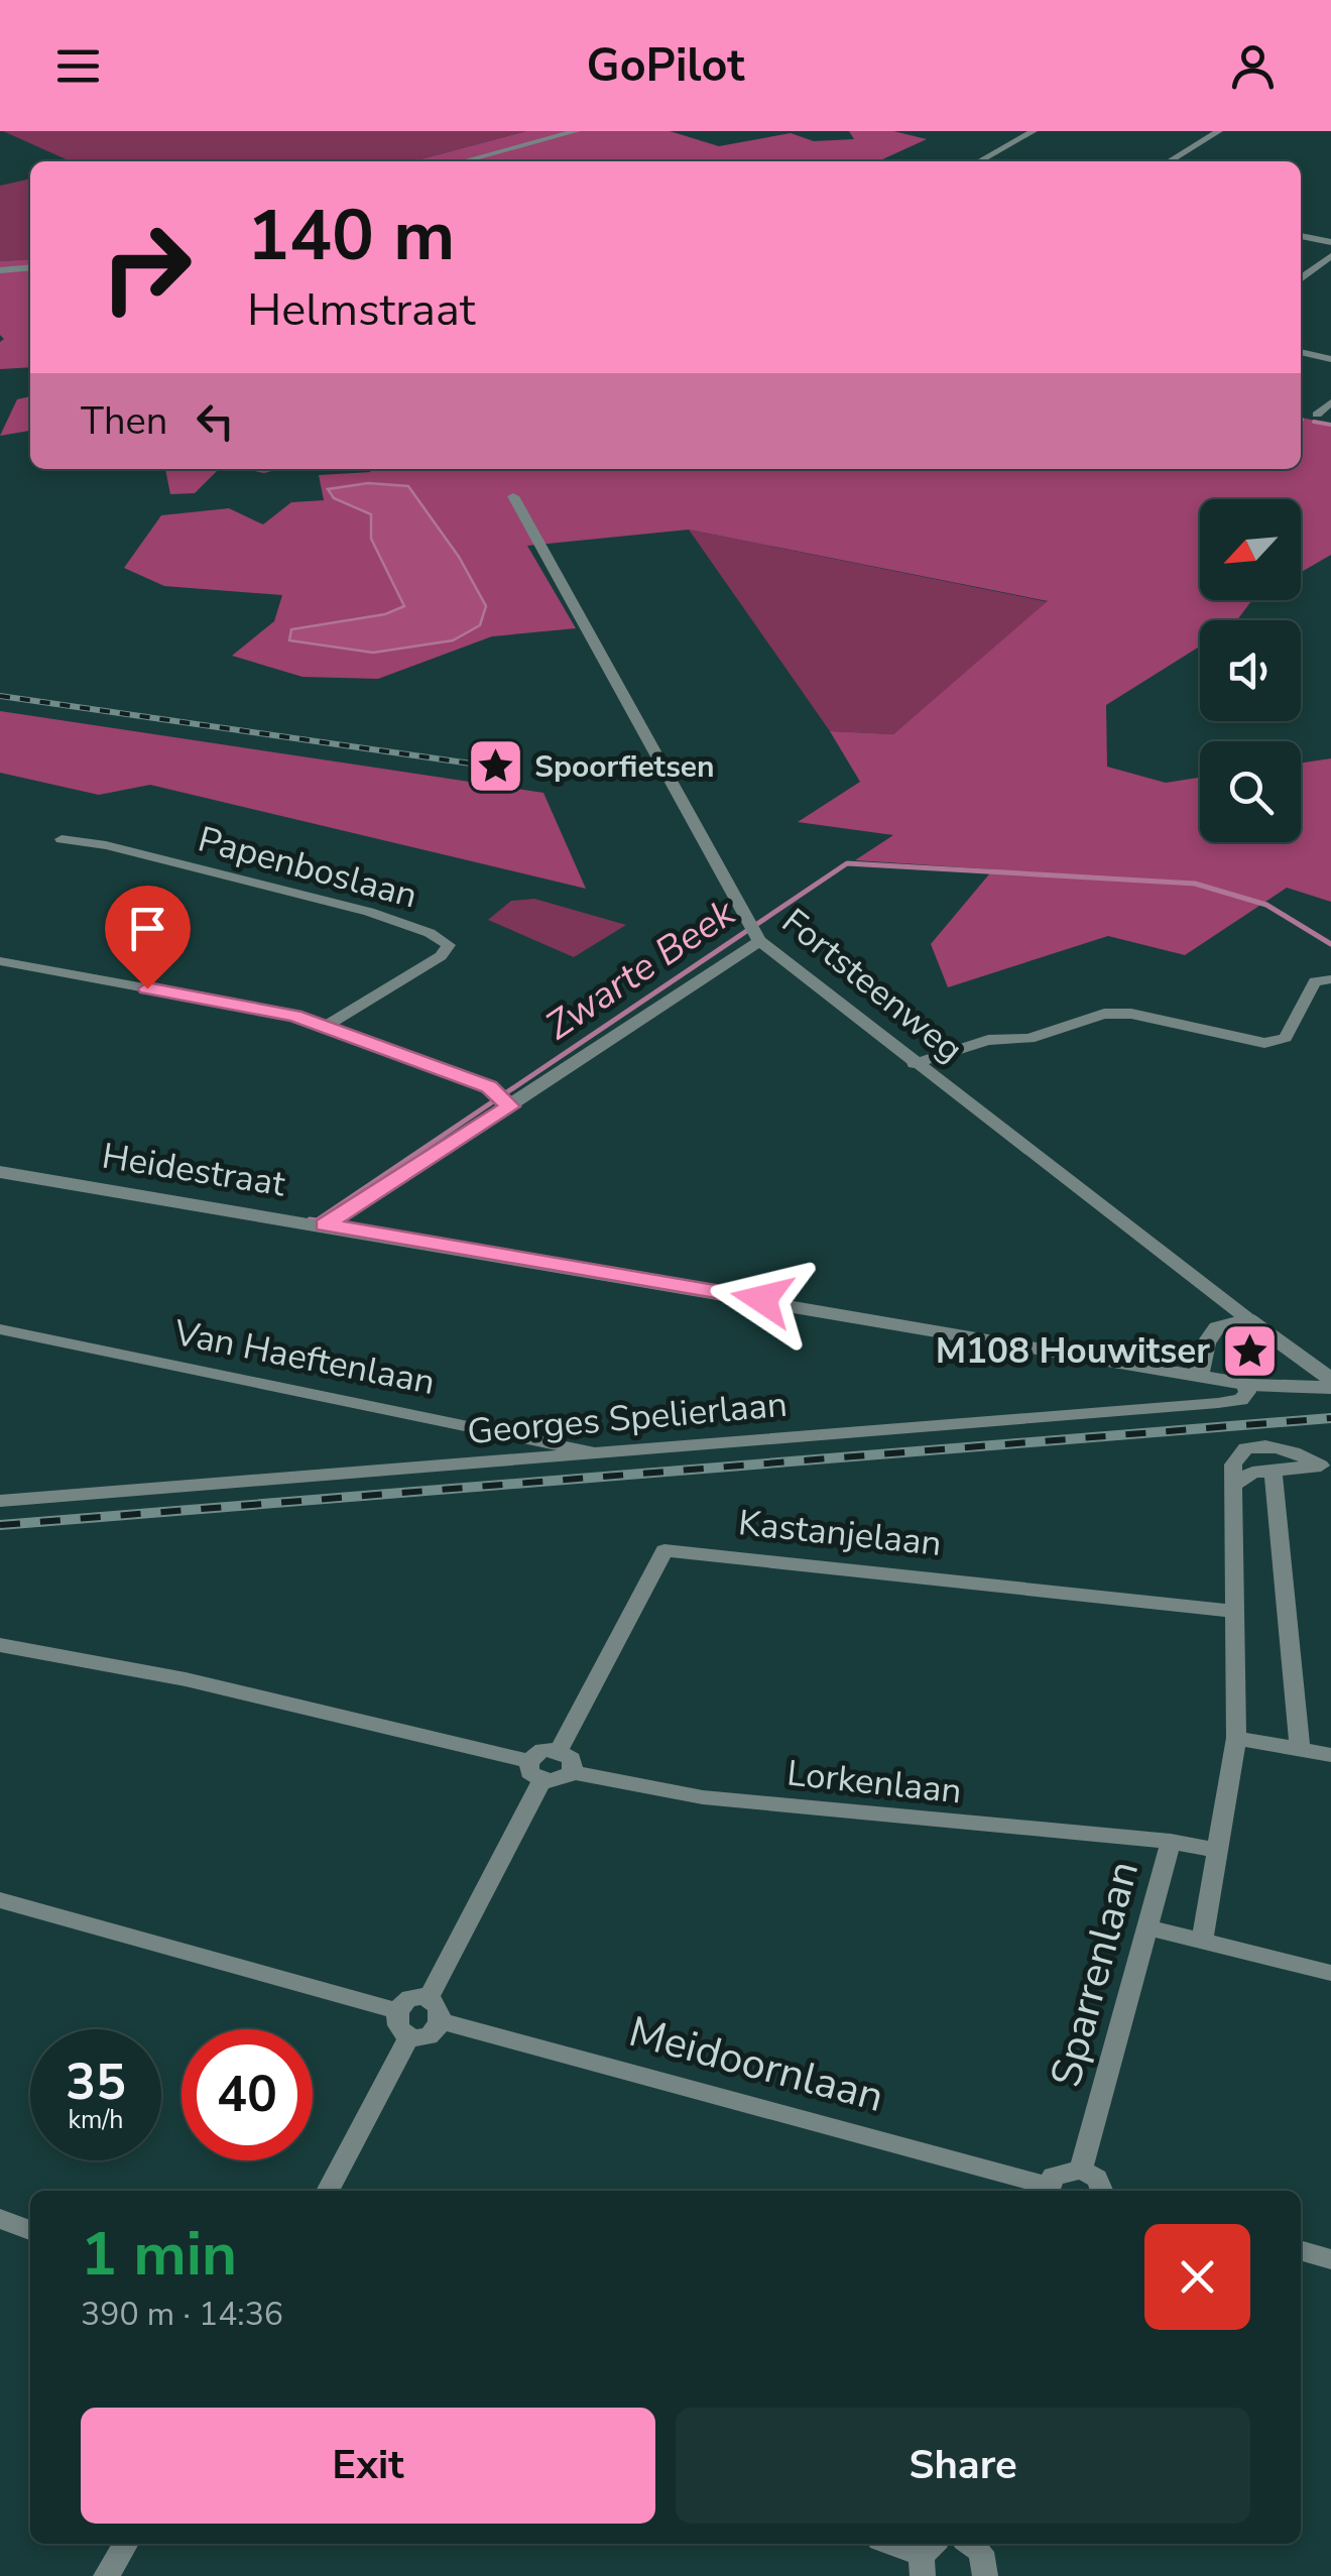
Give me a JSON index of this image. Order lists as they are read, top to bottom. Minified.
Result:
{"streets":{"street":["Papenboslaan","Fortsteenweg","Heidestraat","Van Haeftenlaan","Georges Spelierlaan","Kastanjelaan","Lorkenlaan","Sparrenlaan","Meidoornlaan"]},"crossings":[["Heidestraat","Georges Spelierlaan"],["Van Haeftenlaan","Georges Spelierlaan"],["Kastanjelaan","Lorkenlaan"],["Lorkenlaan","Sparrenlaan"]],"water":["Zwarte Beek"],"places":{"place":["Spoorfietsen","M108 Houwitser"]},"north":"bottom left","page":{"header":"GoPilot","turn":["140 m","Helmstraat"],"then":"Then","speed":"35 km/h","limit":"40","heading":["1 min","390 m · 14:36"],"buttons":["Exit","Share"]}}
